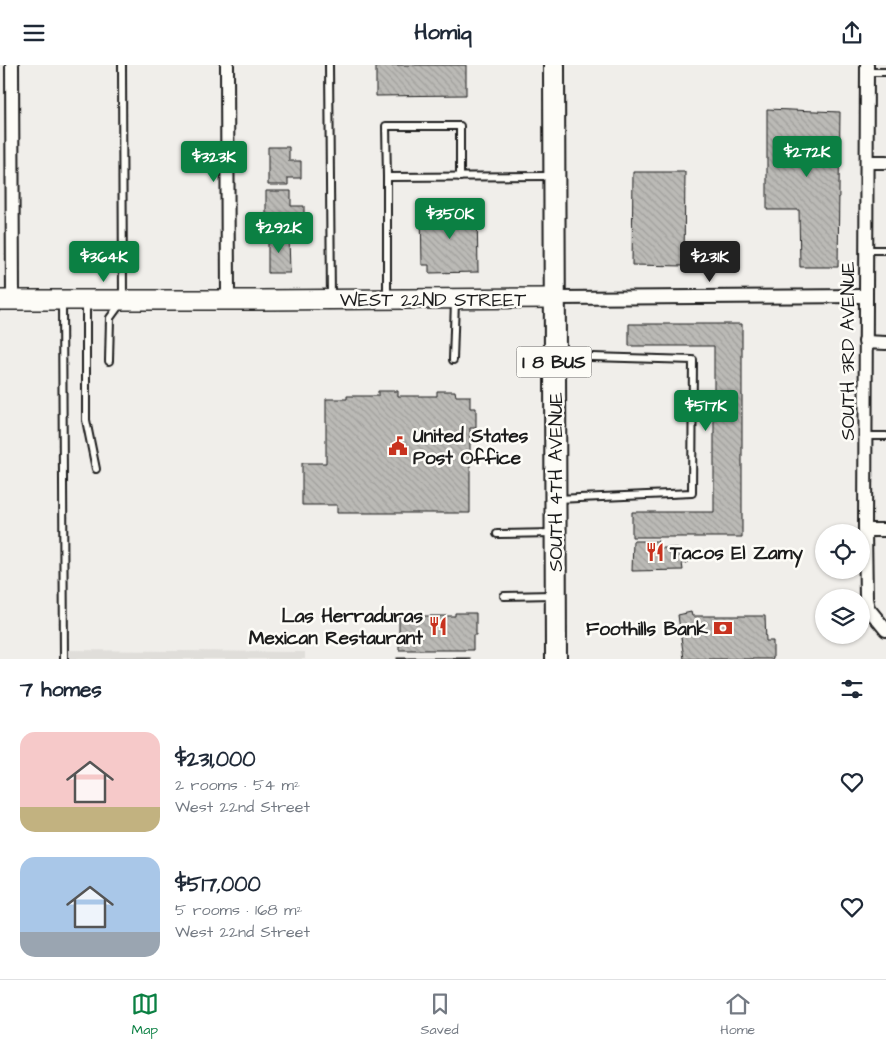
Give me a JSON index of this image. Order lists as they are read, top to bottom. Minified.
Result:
{"streets":{"main road":["I 8 BUS","SOUTH 4TH AVENUE"],"street":["WEST 22ND STREET","SOUTH 3RD AVENUE"]},"crossings":[["WEST 22ND STREET","SOUTH 3RD AVENUE"],["WEST 22ND STREET","SOUTH 4TH AVENUE"]],"places":{"public building":["United States Post Office"],"restaurant":["Tacos El Zamy","Las Herraduras Mexican Restaurant"],"bank":["Foothills Bank"]},"page":{"header":"Homiq","price":["$272K","$323K","$350K","$292K","$364K","$231K","$517K"],"heading":"7 homes","list":[{"name":"$231,000","note":"2 rooms · 54 m² · West 22nd Street"},{"name":"$517,000","note":"5 rooms · 168 m² · West 22nd Street"}],"tabs":["Map","Saved","Home"]}}
